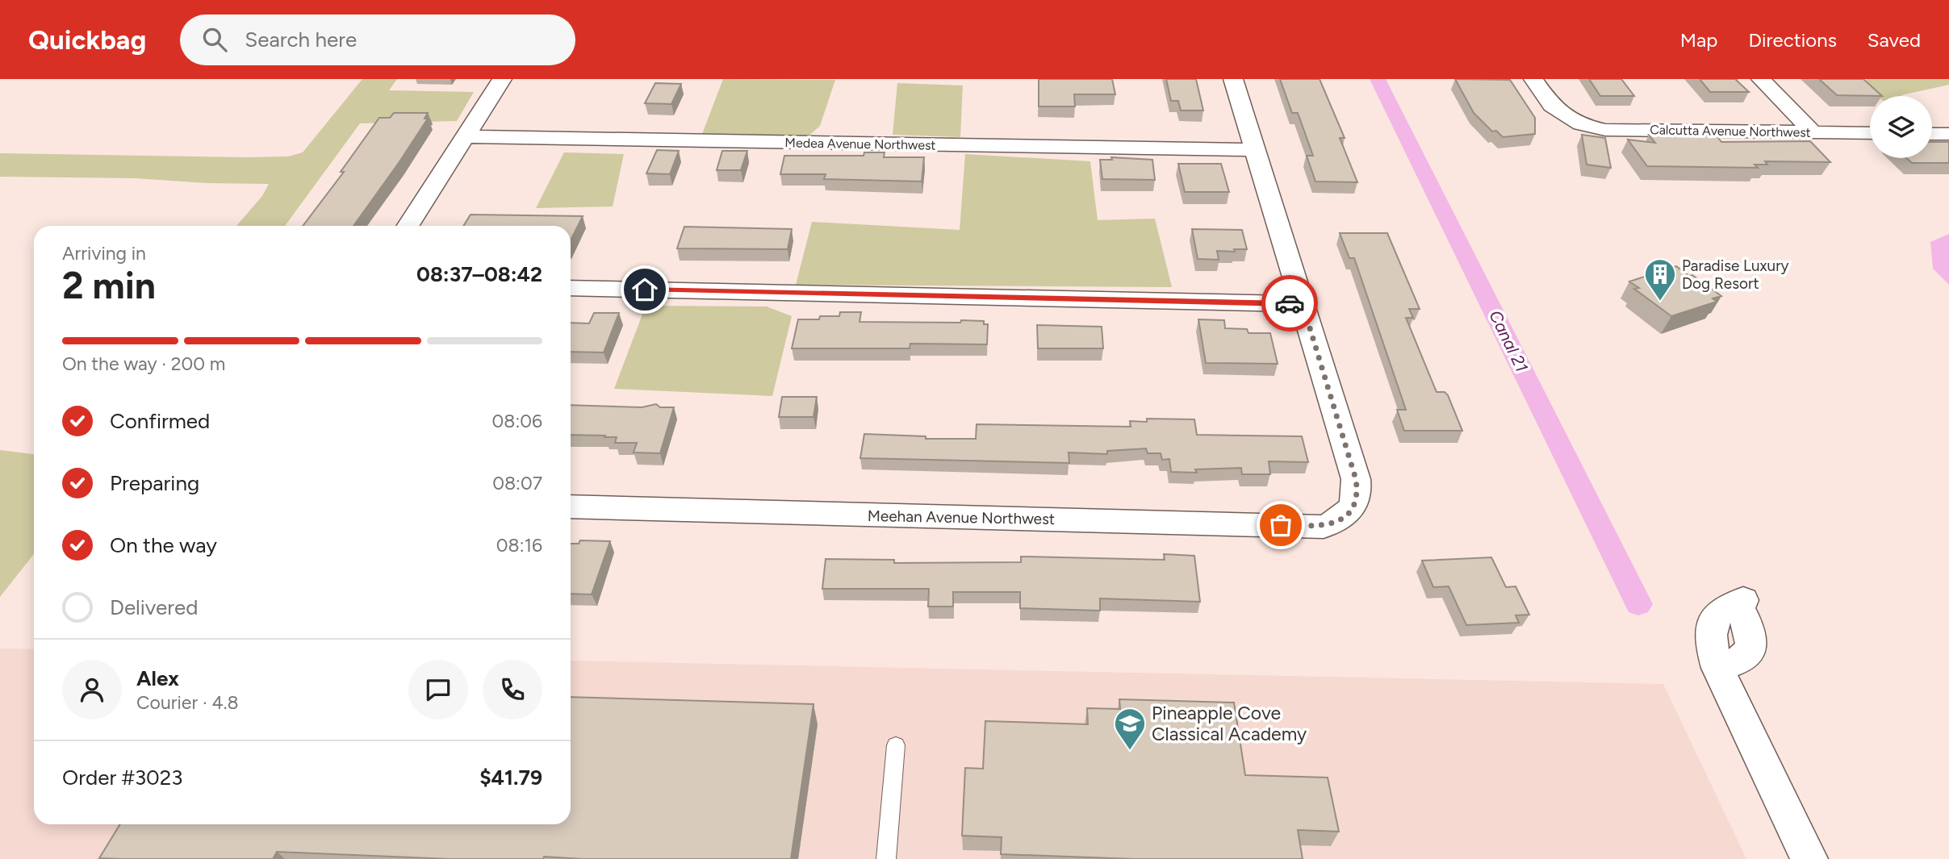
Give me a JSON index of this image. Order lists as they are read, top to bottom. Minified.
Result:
{"streets":{"street":["Calcutta Avenue Northwest","Medea Avenue Northwest","Meehan Avenue Northwest"]},"water":["Canal 21"],"places":{"building":["Paradise Luxury Dog Resort"],"school or university":["Pineapple Cove Classical Academy"]},"page":{"header":"Quickbag","search":"Search here","nav":["Map","Directions","Saved"],"heading":["2 min","Arriving in","08:37–08:42"],"panel":["Alex","Courier · 4.8","Order #3023","$41.79"],"bar":"On the way · 200 m","list":[["Confirmed","08:06"],["Preparing","08:07"],["On the way","08:16"],"Delivered"]}}
